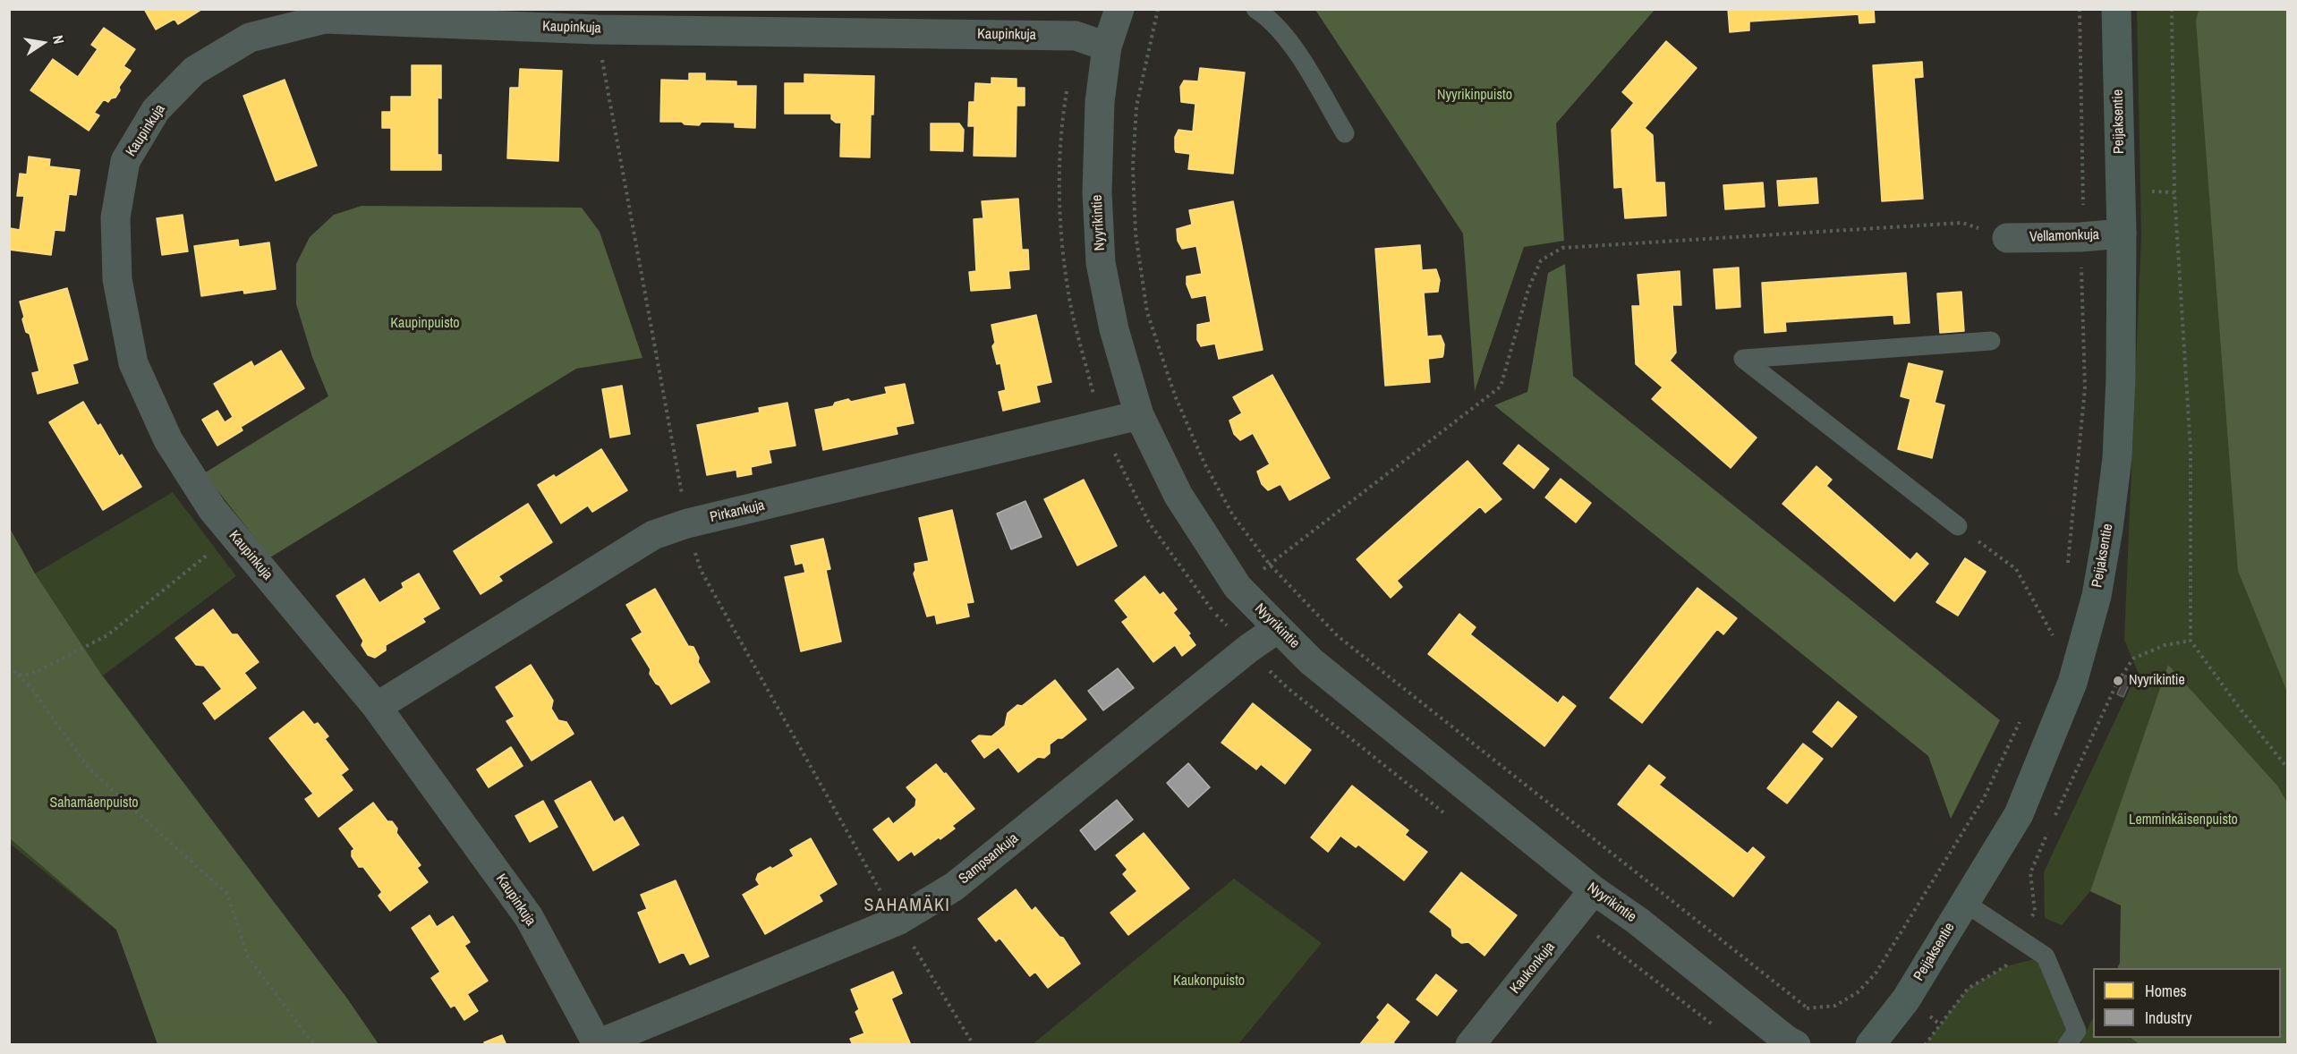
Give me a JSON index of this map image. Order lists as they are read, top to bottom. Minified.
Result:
{"streets":{"street":["Kaupinkuja","Peijaksentie","Nyyrikintie","Vellamonkuja","Pirkankuja","Sampsankuja","Kaukonkuja"]},"crossings":[["Kaupinkuja","Nyyrikintie"],["Kaupinkuja","Pirkankuja"],["Kaupinkuja","Sampsankuja"],["Peijaksentie","Vellamonkuja"],["Nyyrikintie","Pirkankuja"],["Nyyrikintie","Sampsankuja"],["Nyyrikintie","Kaukonkuja"]],"districts":["SAHAMÄKI"],"parks":["Nyyrikinpuisto","Kaupinpuisto","Sahamäenpuisto","Lemminkäisenpuisto","Kaukonpuisto"],"places":["Nyyrikintie"],"legend":["Homes","Industry"],"north":"right"}
